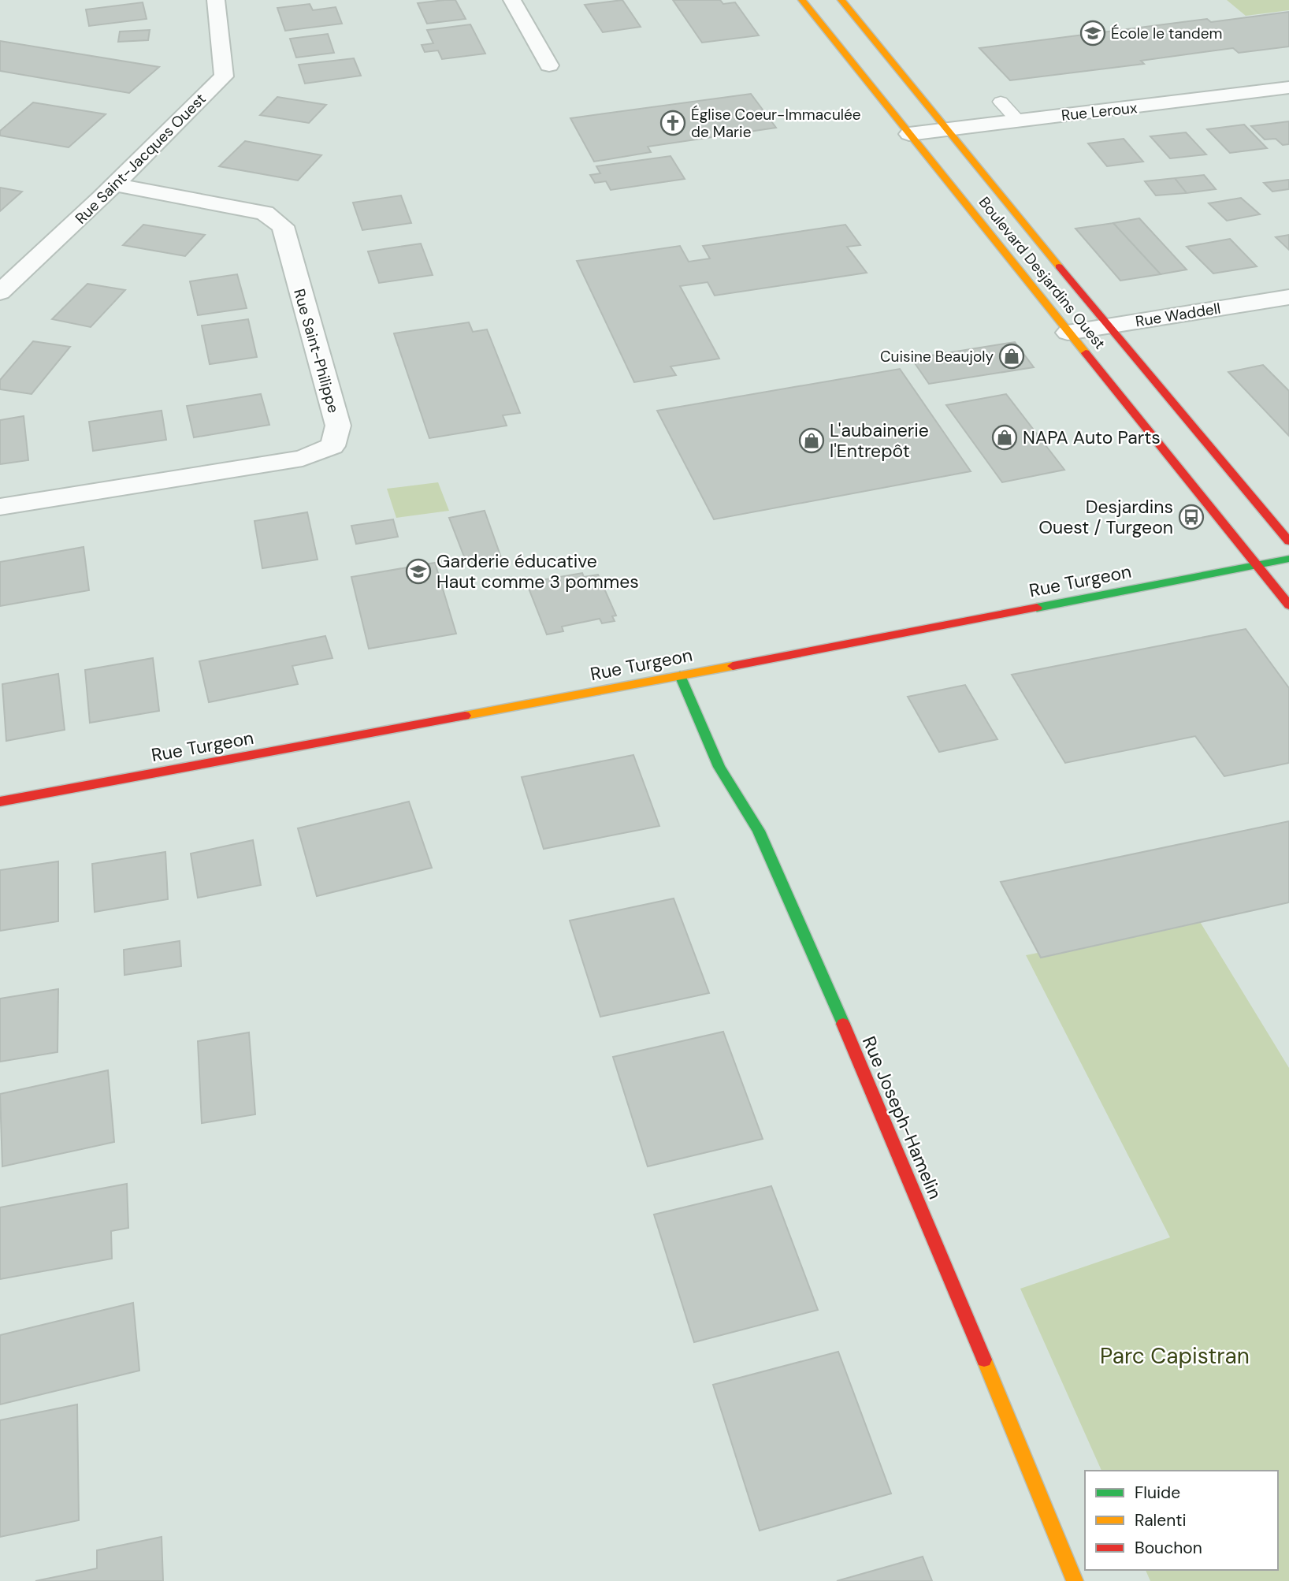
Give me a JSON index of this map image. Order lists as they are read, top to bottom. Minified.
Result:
{"streets":{"street":["Rue Leroux","Rue Saint-Jacques Ouest","Boulevard Desjardins Ouest","Rue Waddell","Rue Saint-Philippe","Rue Turgeon","Rue Joseph-Hamelin"]},"crossings":[["Rue Leroux","Boulevard Desjardins Ouest"],["Rue Saint-Jacques Ouest","Rue Saint-Philippe"],["Boulevard Desjardins Ouest","Rue Waddell"],["Boulevard Desjardins Ouest","Rue Turgeon"],["Rue Turgeon","Rue Joseph-Hamelin"]],"parks":["Parc Capistran"],"places":{"school or university":["École le tandem","Garderie éducative Haut comme 3 pommes"],"church":["Église Coeur-Immaculée de Marie"],"shop":["Cuisine Beaujoly","NAPA Auto Parts","L'aubainerie l'Entrepôt"],"bus stop":["Desjardins Ouest / Turgeon"]},"legend":["Fluide","Ralenti","Bouchon"]}
